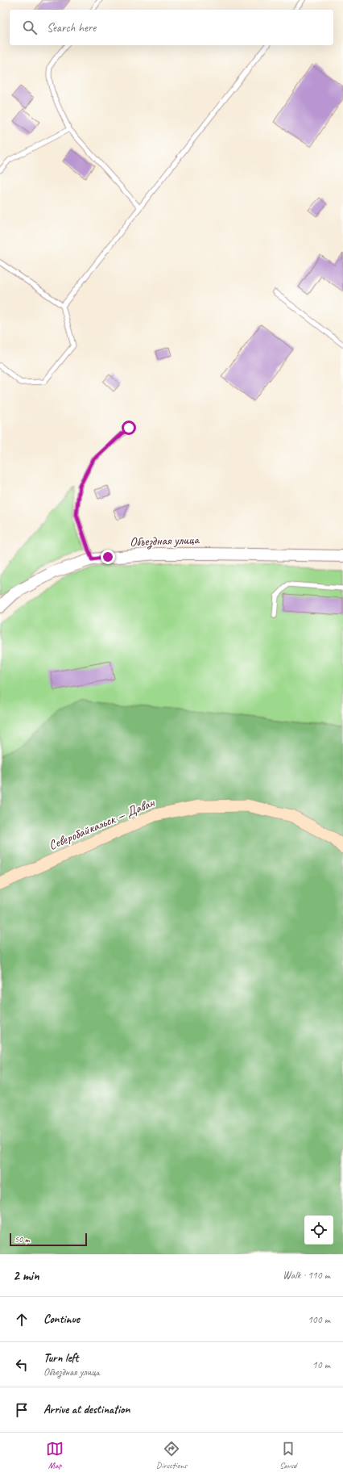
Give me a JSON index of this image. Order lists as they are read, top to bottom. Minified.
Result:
{"streets":{"main road":["Северобайкальск — Даван"],"street":["Объездная улица"]},"scale_bar":"50 m","page":{"search":"Search here","scale":"50 m","heading":["2 min","Walk · 110 m"],"list":[["Continue","100 m"],["Turn left","Объездная улица","10 m"],"Arrive at destination"],"nav":["Map","Directions","Saved"]}}
